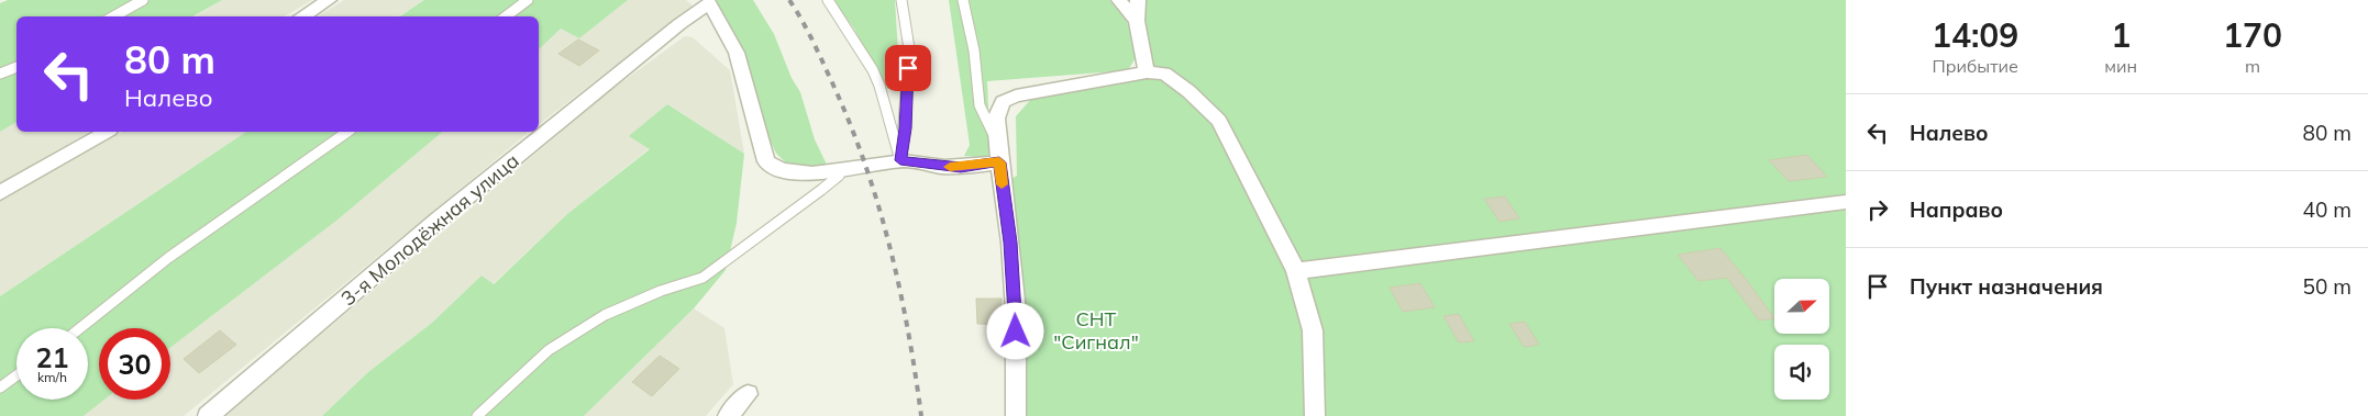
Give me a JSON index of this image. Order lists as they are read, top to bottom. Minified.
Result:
{"streets":{"street":["3-я Молодёжная улица"]},"parks":["СНТ \"Сигнал\""],"north":"right","page":{"eta":["14:09","Прибытие","1","мин","170","m"],"turn":["80 m","Налево"],"list":[{"name":"Налево","value":"80 m"},{"name":"Направо","value":"40 m"},{"name":"Пункт назначения","value":"50 m"}],"speed":"21 km/h","limit":"30"}}
